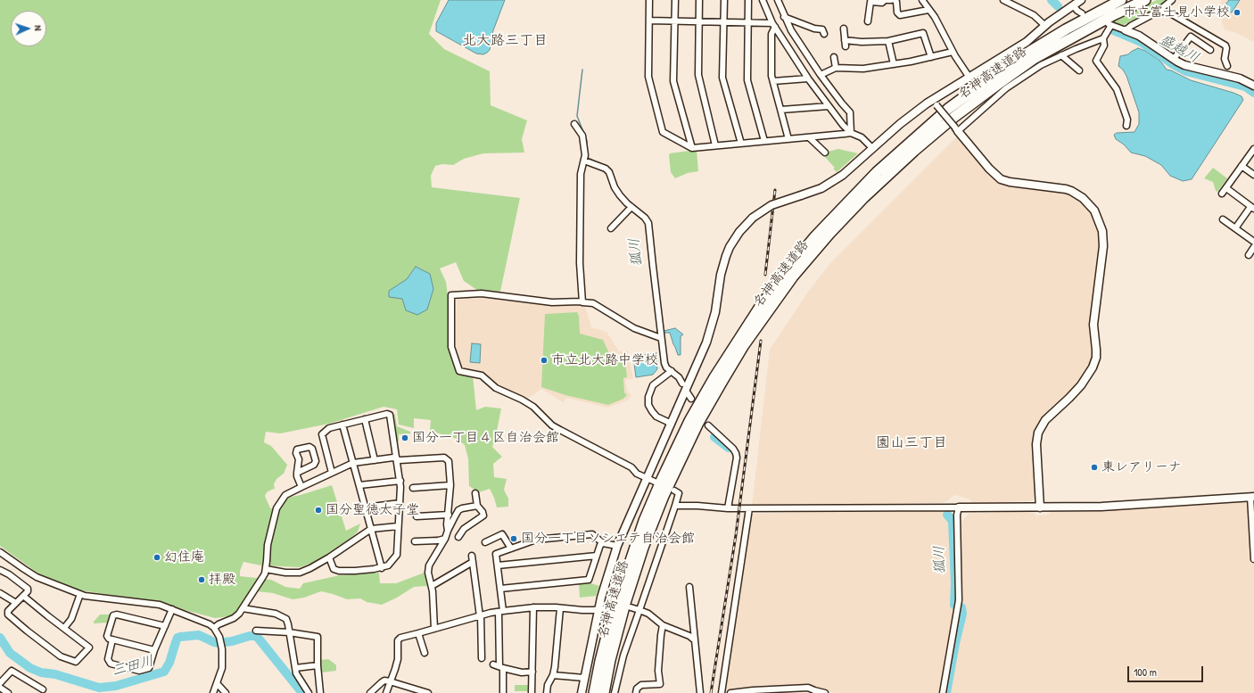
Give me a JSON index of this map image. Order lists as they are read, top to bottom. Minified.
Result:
{"streets":{"highway":["名神高速道路"]},"districts":["北大路三丁目","園山三丁目"],"water":["盛越川","狐川","三田川"],"places":["市立富士見小学校","市立北大路中学校","国分一丁目４区自治会館","東レアリーナ","国分聖徳太子堂","国分一丁目ソシエテ自治会館","幻住庵","拝殿"],"scale_bar":"100 m","north":"right"}
